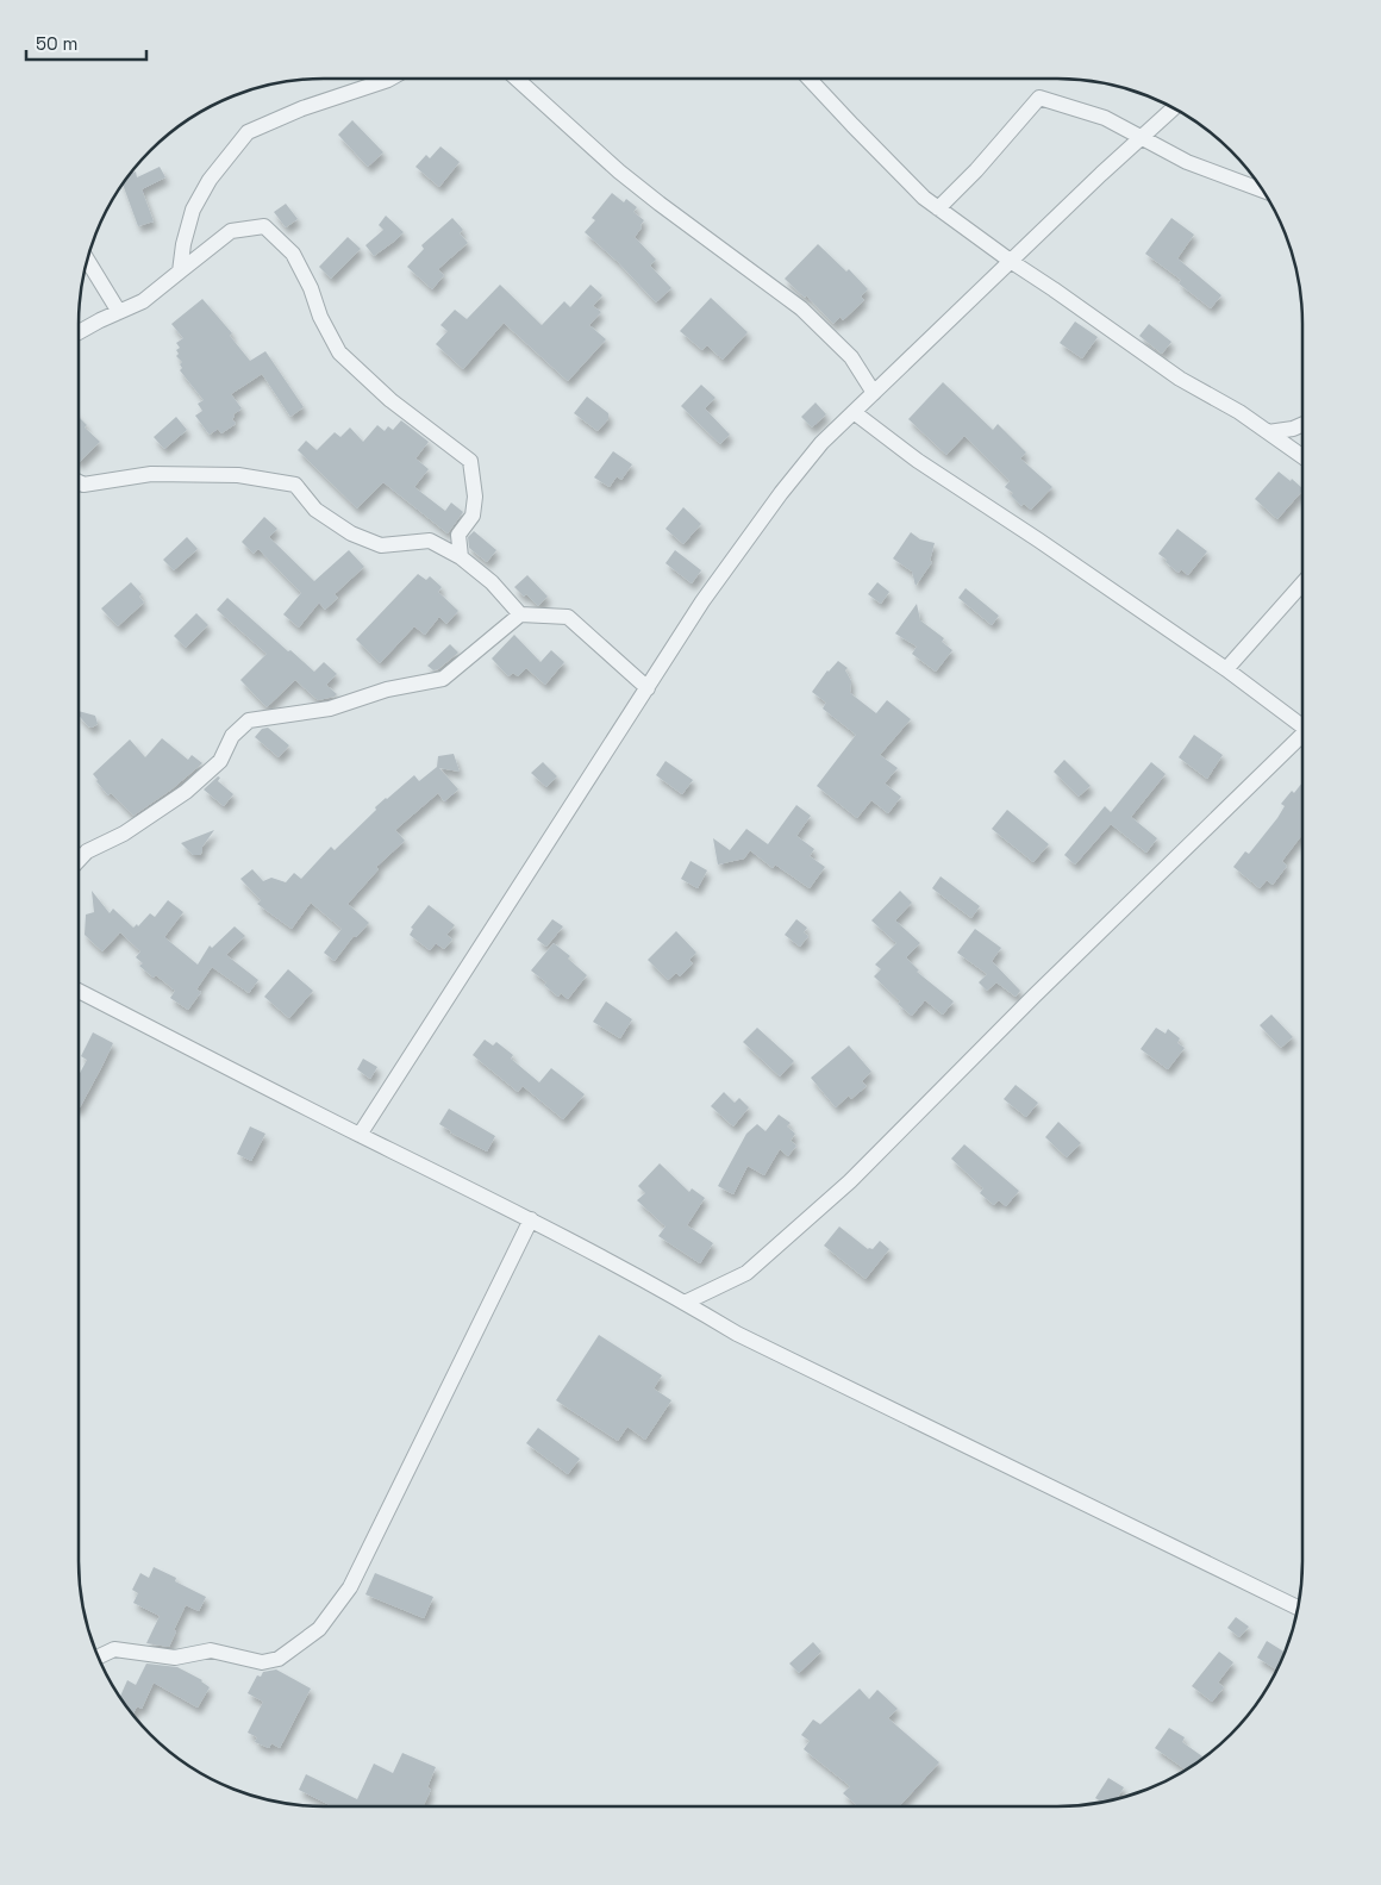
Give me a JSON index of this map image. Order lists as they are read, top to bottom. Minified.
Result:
{"scale_bar":"50 m"}
